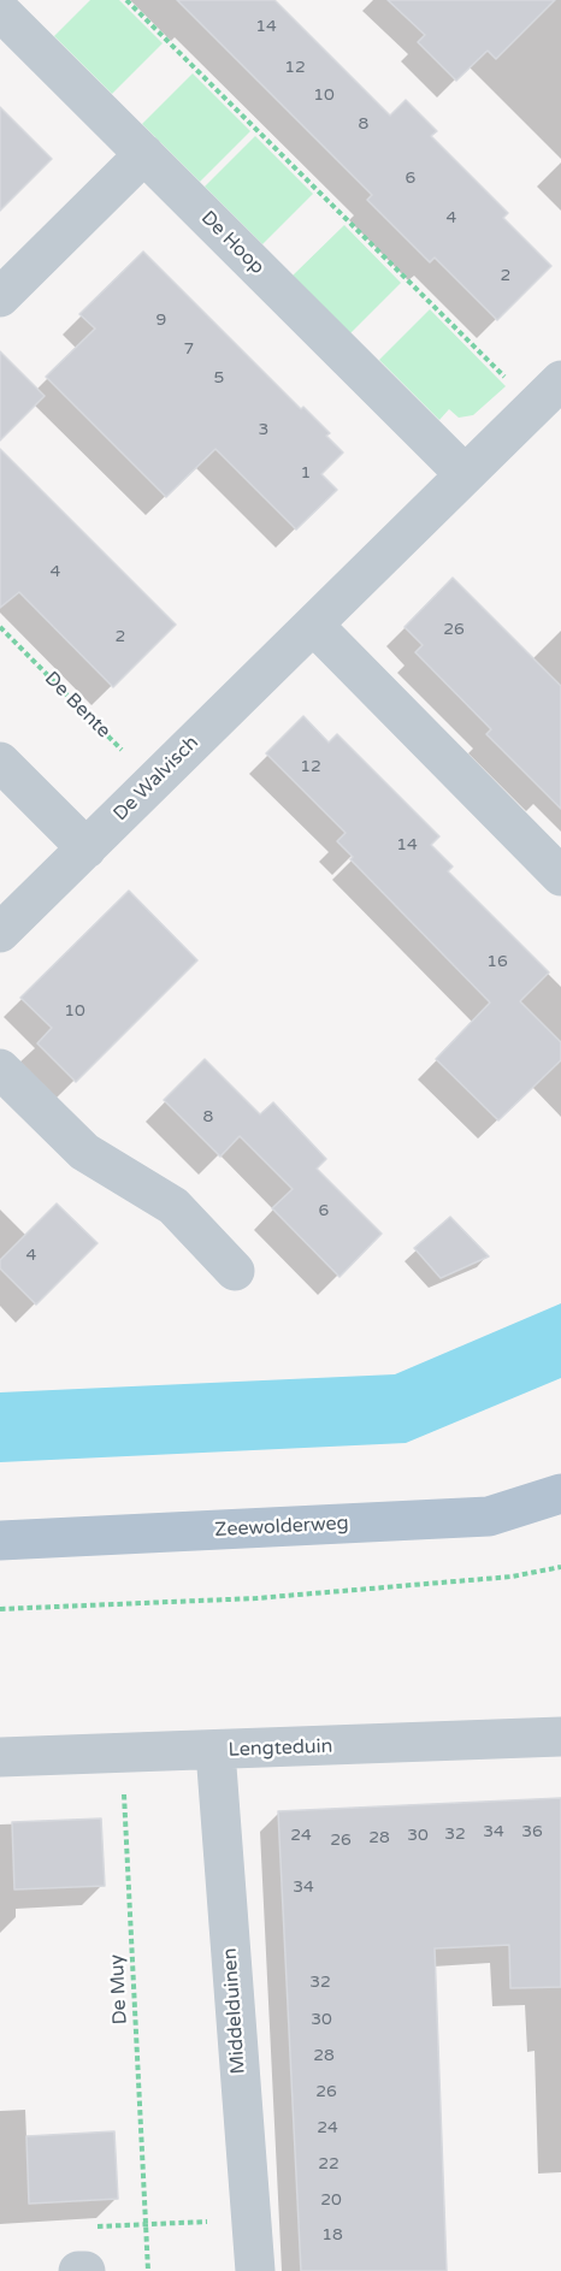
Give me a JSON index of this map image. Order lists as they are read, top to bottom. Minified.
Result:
{"streets":{"main road":["Zeewolderweg"],"street":["De Hoop","De Walvisch","Lengteduin","Middelduinen"],"path":["De Bente","De Muy"]},"crossings":[["De Hoop","De Walvisch"],["De Bente","De Walvisch"],["Lengteduin","De Muy"],["Lengteduin","Middelduinen"]],"house_numbers":["14","12","10","8","6","4","2","9","7","5","3","1","4","26","2","12","14","16","10","8","6","4","34","36","32","24","30","28","26","34","32","30","28","26","24","22","20","18"]}
